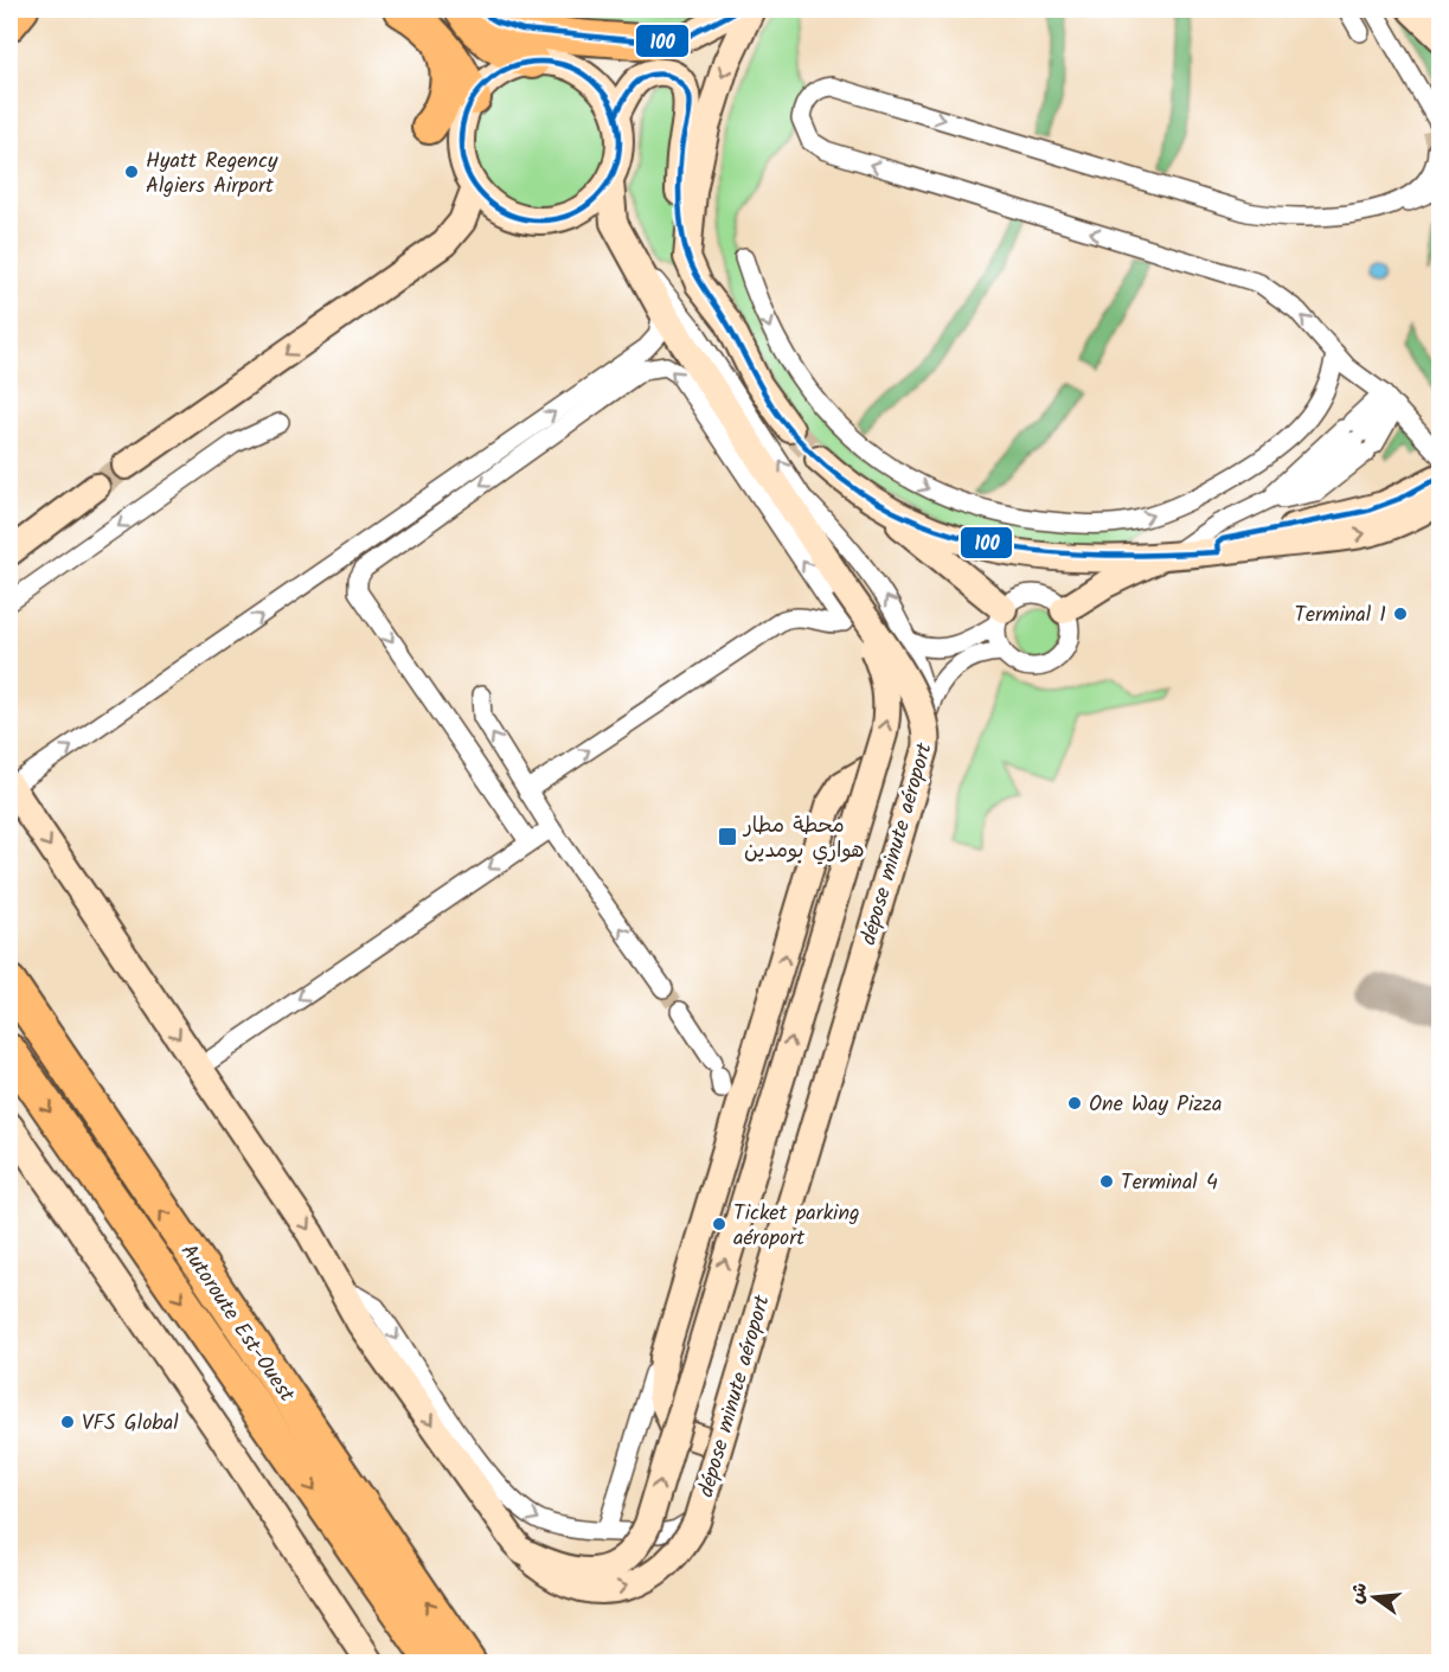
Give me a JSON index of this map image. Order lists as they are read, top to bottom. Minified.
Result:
{"streets":{"highway":["Autoroute Est-Ouest"],"main road":["dépose minute aéroport"]},"places":{"other":["Hyatt Regency Algiers Airport","Terminal 1","One Way Pizza","Terminal 4","Ticket parking aéroport","VFS Global"],"transit":["محطة مطار هواري بومدين"]},"lines":["transit line 100"],"north":"left"}
